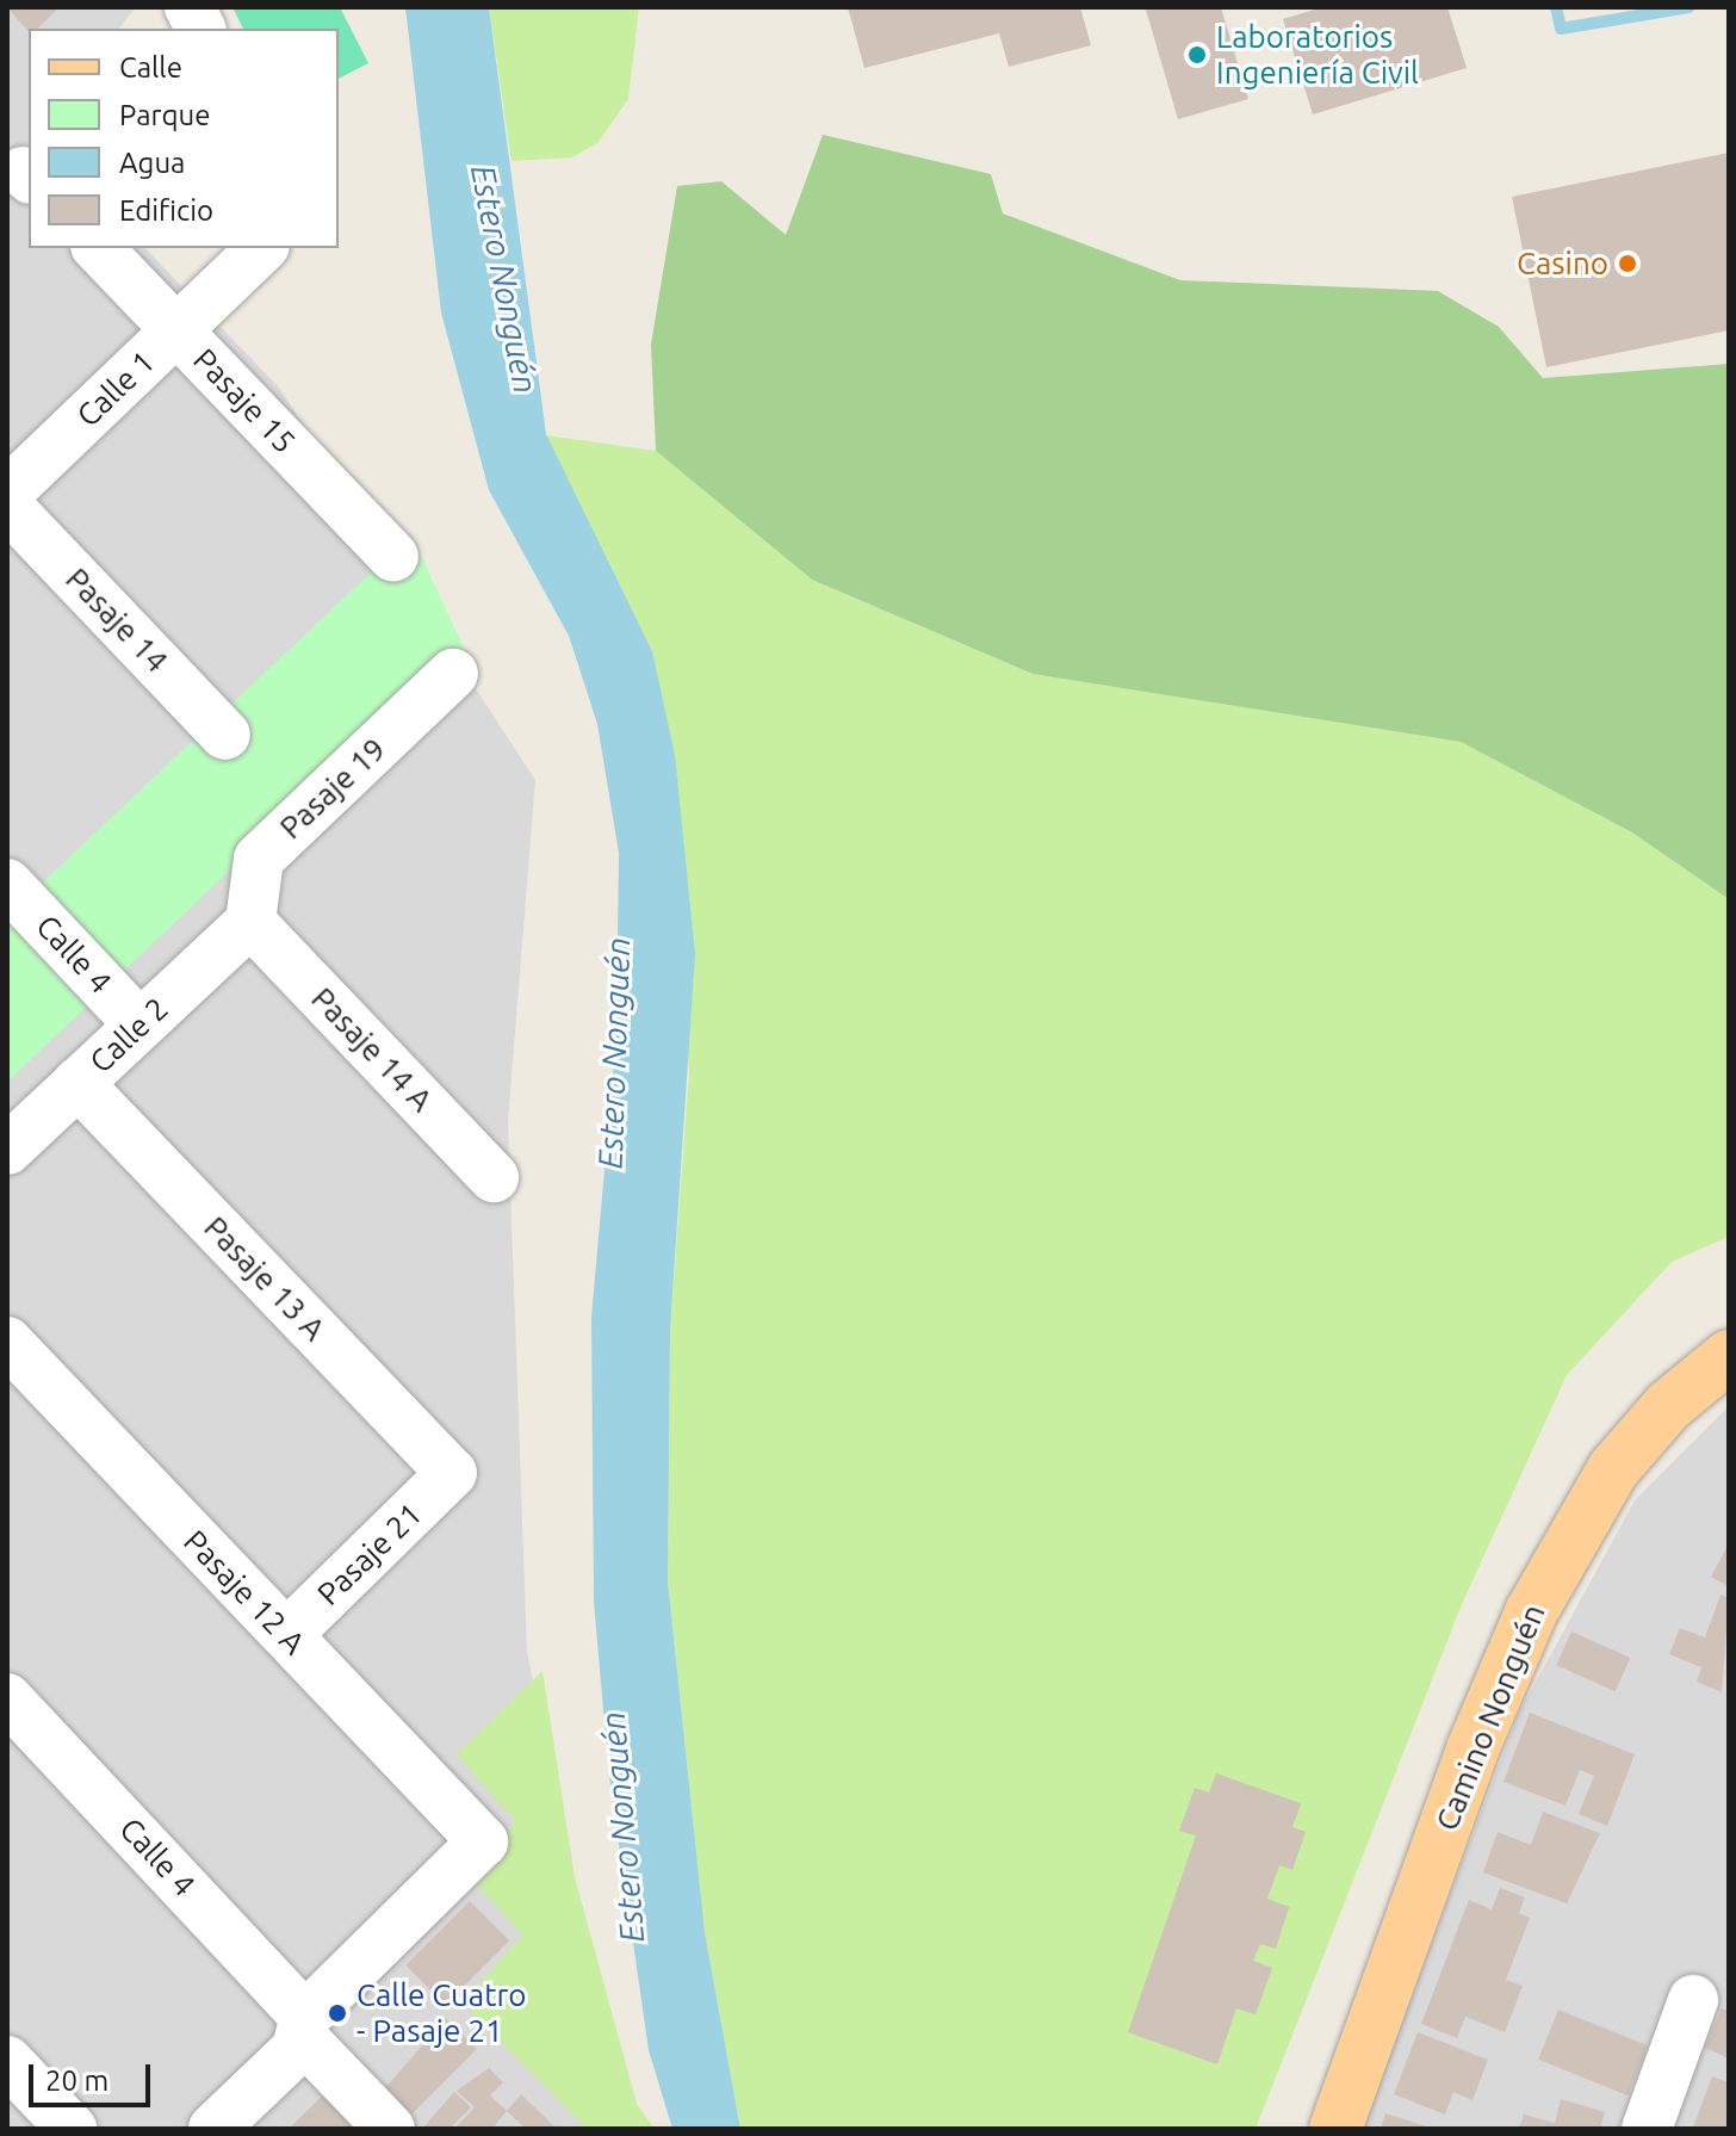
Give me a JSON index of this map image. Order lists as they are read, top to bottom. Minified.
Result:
{"streets":{"main road":["Camino Nonguén"],"street":["Calle 1","Pasaje 15","Pasaje 14","Pasaje 19","Calle 4","Calle 2","Pasaje 14 A","Pasaje 13 A","Pasaje 21","Pasaje 12 A"]},"crossings":[["Calle 1","Pasaje 15"],["Pasaje 19","Calle 2"],["Pasaje 19","Pasaje 14 A"],["Calle 4","Calle 2"],["Calle 4","Pasaje 12 A"],["Calle 2","Pasaje 14 A"],["Calle 2","Pasaje 13 A"],["Pasaje 13 A","Pasaje 21"],["Pasaje 21","Pasaje 12 A"]],"water":["Estero Nonguén"],"places":["Laboratorios Ingeniería Civil","Casino","Calle Cuatro - Pasaje 21"],"legend":["Calle","Parque","Agua","Edificio"],"scale_bar":"20 m"}
